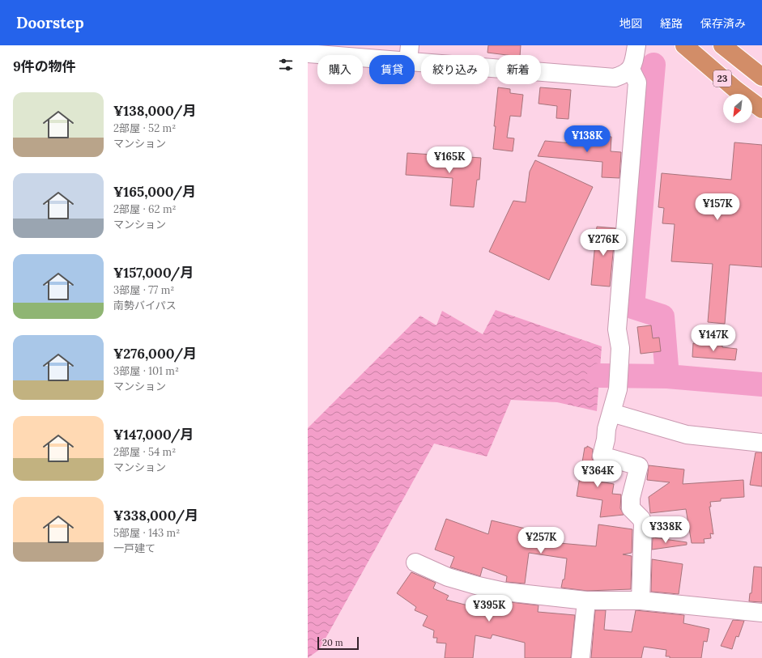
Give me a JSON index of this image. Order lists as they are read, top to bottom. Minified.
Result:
{"streets":{"highway":["23"]},"scale_bar":"20 m","north":"bottom left","page":{"header":"Doorstep","nav":["地図","経路","保存済み"],"heading":"9件の物件","chip":["購入","賃貸","絞り込み","新着"],"list":[{"name":"¥138,000/月","note":"2部屋 · 52 m² · マンション"},{"name":"¥165,000/月","note":"2部屋 · 62 m² · マンション"},{"name":"¥157,000/月","note":"3部屋 · 77 m² · 南勢バイパス"},{"name":"¥276,000/月","note":"3部屋 · 101 m² · マンション"},{"name":"¥147,000/月","note":"2部屋 · 54 m² · マンション"},{"name":"¥338,000/月","note":"5部屋 · 143 m² · 一戸建て"}],"price":["¥138K","¥165K","¥157K","¥276K","¥147K","¥364K","¥338K","¥257K","¥395K"],"scale":"20 m"}}
